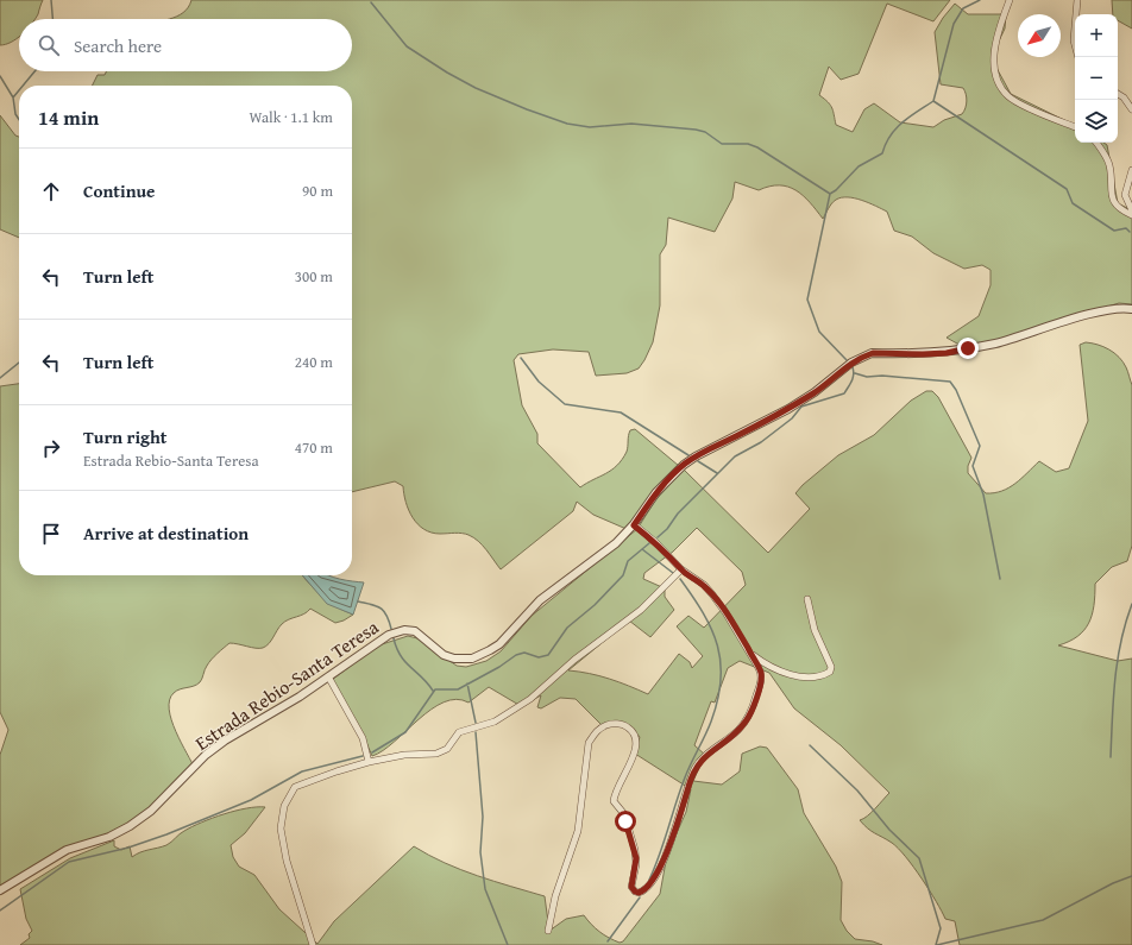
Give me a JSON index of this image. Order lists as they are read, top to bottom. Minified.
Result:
{"streets":{"street":["Estrada Rebio-Santa Teresa"]},"north":"bottom left","page":{"map_buttons":["+","−"],"search":"Search here","heading":["14 min","Walk · 1.1 km"],"list":[["Continue","90 m"],["Turn left","300 m"],["Turn left","240 m"],["Turn right","Estrada Rebio-Santa Teresa","470 m"],"Arrive at destination"]}}
